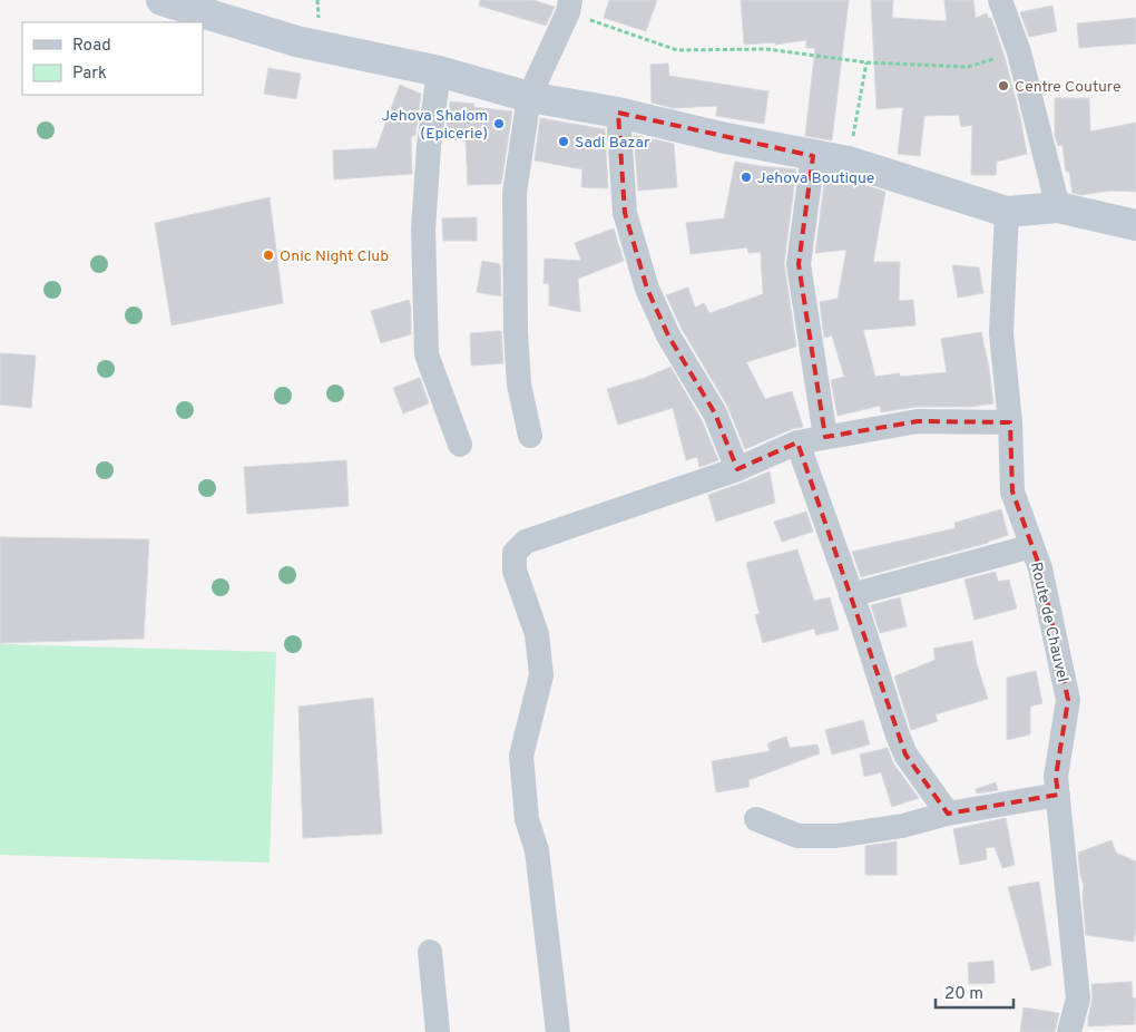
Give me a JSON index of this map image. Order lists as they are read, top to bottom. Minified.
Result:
{"streets":{"street":["Route de Chauvel"]},"places":["Centre Couture","Jehova Shalom (Epicerie)","Sadi Bazar","Jehova Boutique","Onic Night Club"],"legend":["Road","Park"],"scale_bar":"20 m"}
